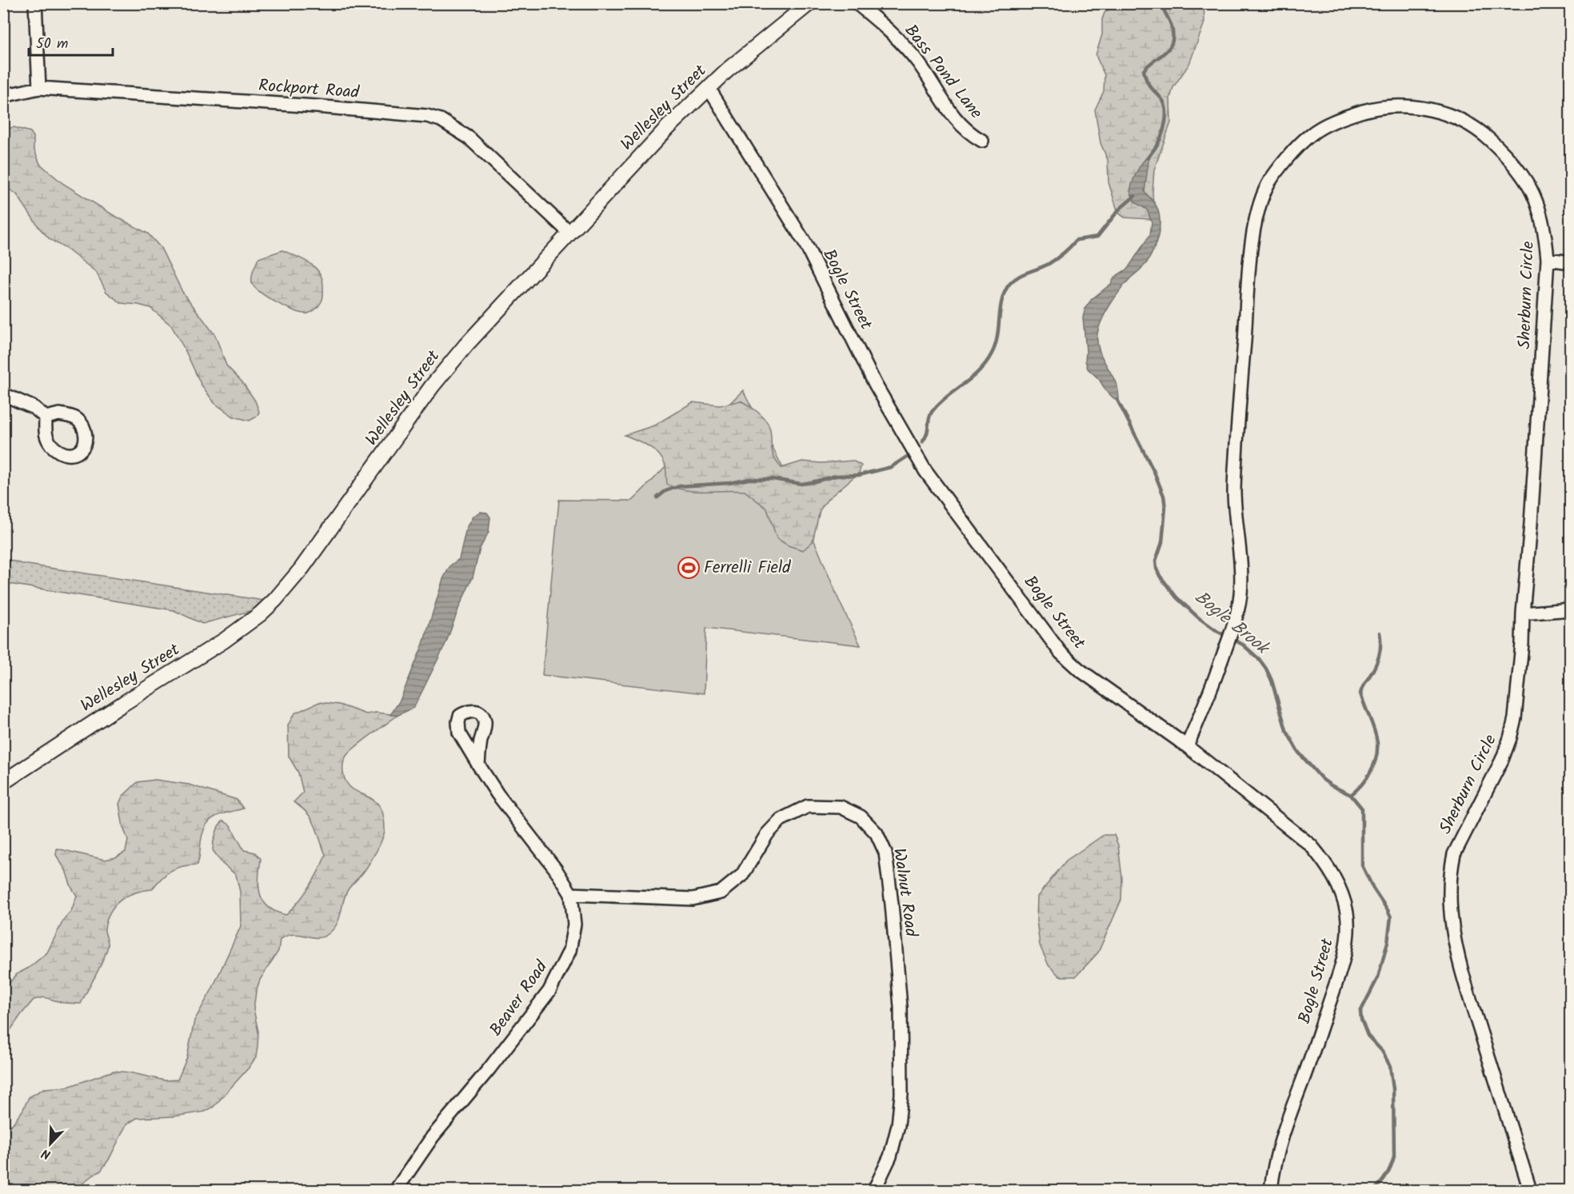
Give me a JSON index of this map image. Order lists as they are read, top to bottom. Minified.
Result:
{"streets":{"main road":["Wellesley Street"],"street":["Bass Pond Lane","Rockport Road","Bogle Street","Sherburn Circle","Walnut Road","Beaver Road"]},"crossings":[["Rockport Road","Wellesley Street"],["Wellesley Street","Bogle Street"],["Bogle Street","Sherburn Circle"],["Walnut Road","Beaver Road"]],"water":["Bogle Brook"],"places":{"sports":["Ferrelli Field"]},"scale_bar":"50 m","north":"bottom left"}
